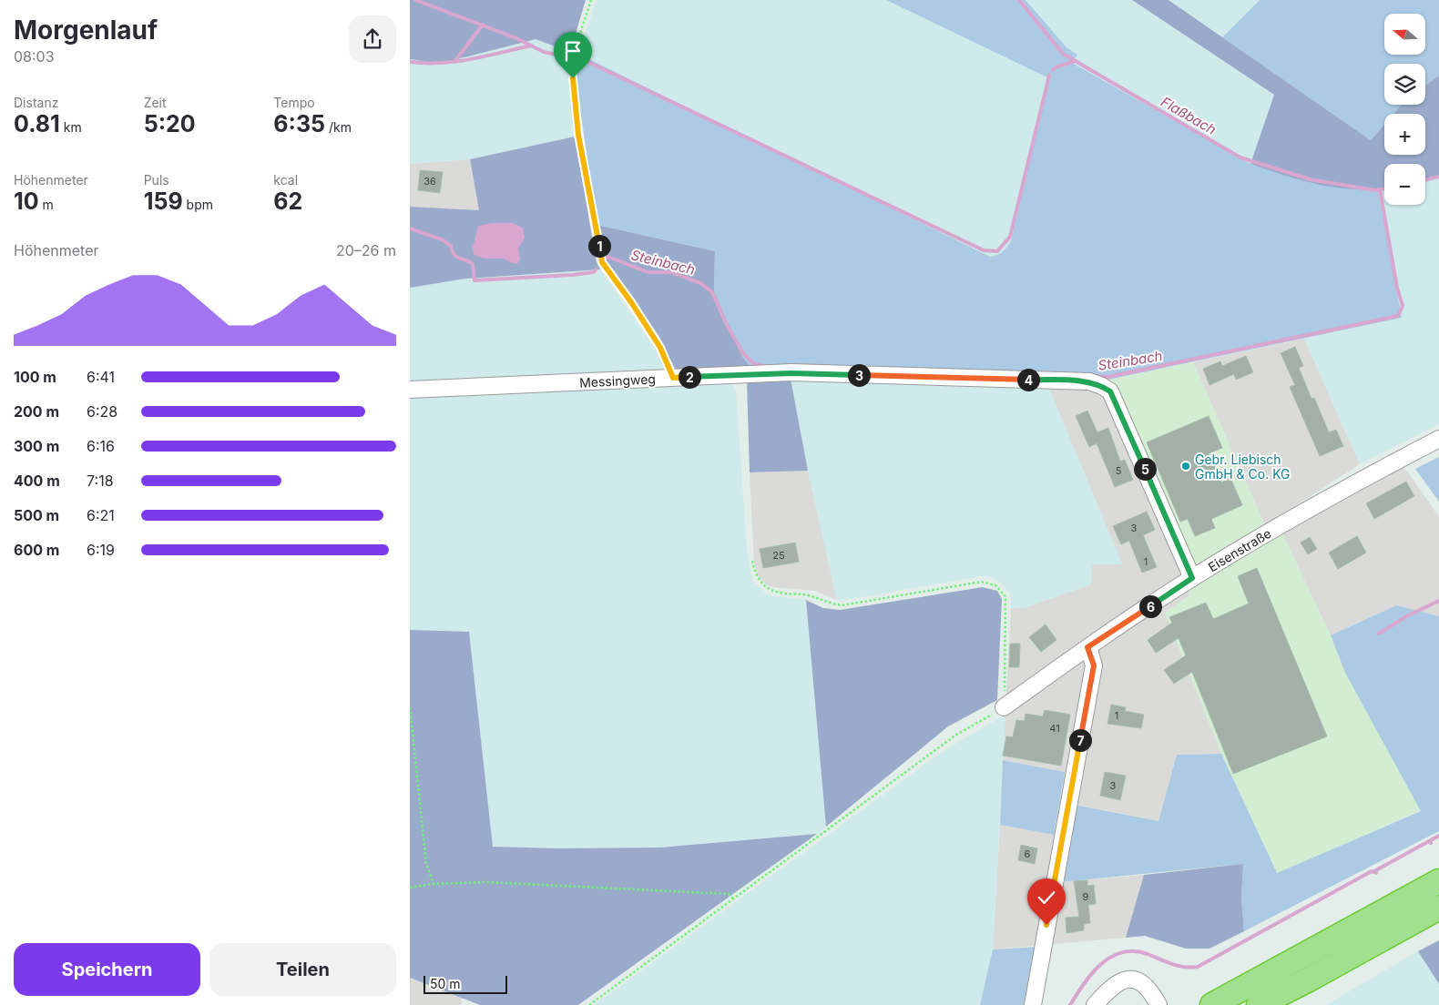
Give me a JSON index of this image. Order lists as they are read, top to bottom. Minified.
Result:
{"streets":{"street":["Messingweg","Eisenstraße"]},"crossings":[["Messingweg","Eisenstraße"]],"water":["Flaßbach","Steinbach"],"places":["Gebr. Liebisch GmbH & Co. KG"],"house_numbers":["36","5","3","25","1","1","41","3","6","9"],"scale_bar":"50 m","north":"left","page":{"heading":["Morgenlauf","08:03"],"map_buttons":["+","−"],"stats":[["Distanz","0.81 km"],["Zeit","5:20"],["Tempo","6:35 /km"],["Höhenmeter","10 m"],["Puls","159 bpm"],["kcal","62"]],"chart":["Höhenmeter","20–26 m"],"pins":["1","3","2","4","5","6","7"],"list":[{"name":"100 m","note":"6:41"},{"name":"200 m","note":"6:28"},{"name":"300 m","note":"6:16"},{"name":"400 m","note":"7:18"},{"name":"500 m","note":"6:21"},{"name":"600 m","note":"6:19"}],"buttons":["Speichern","Teilen"],"scale":"50 m"}}
